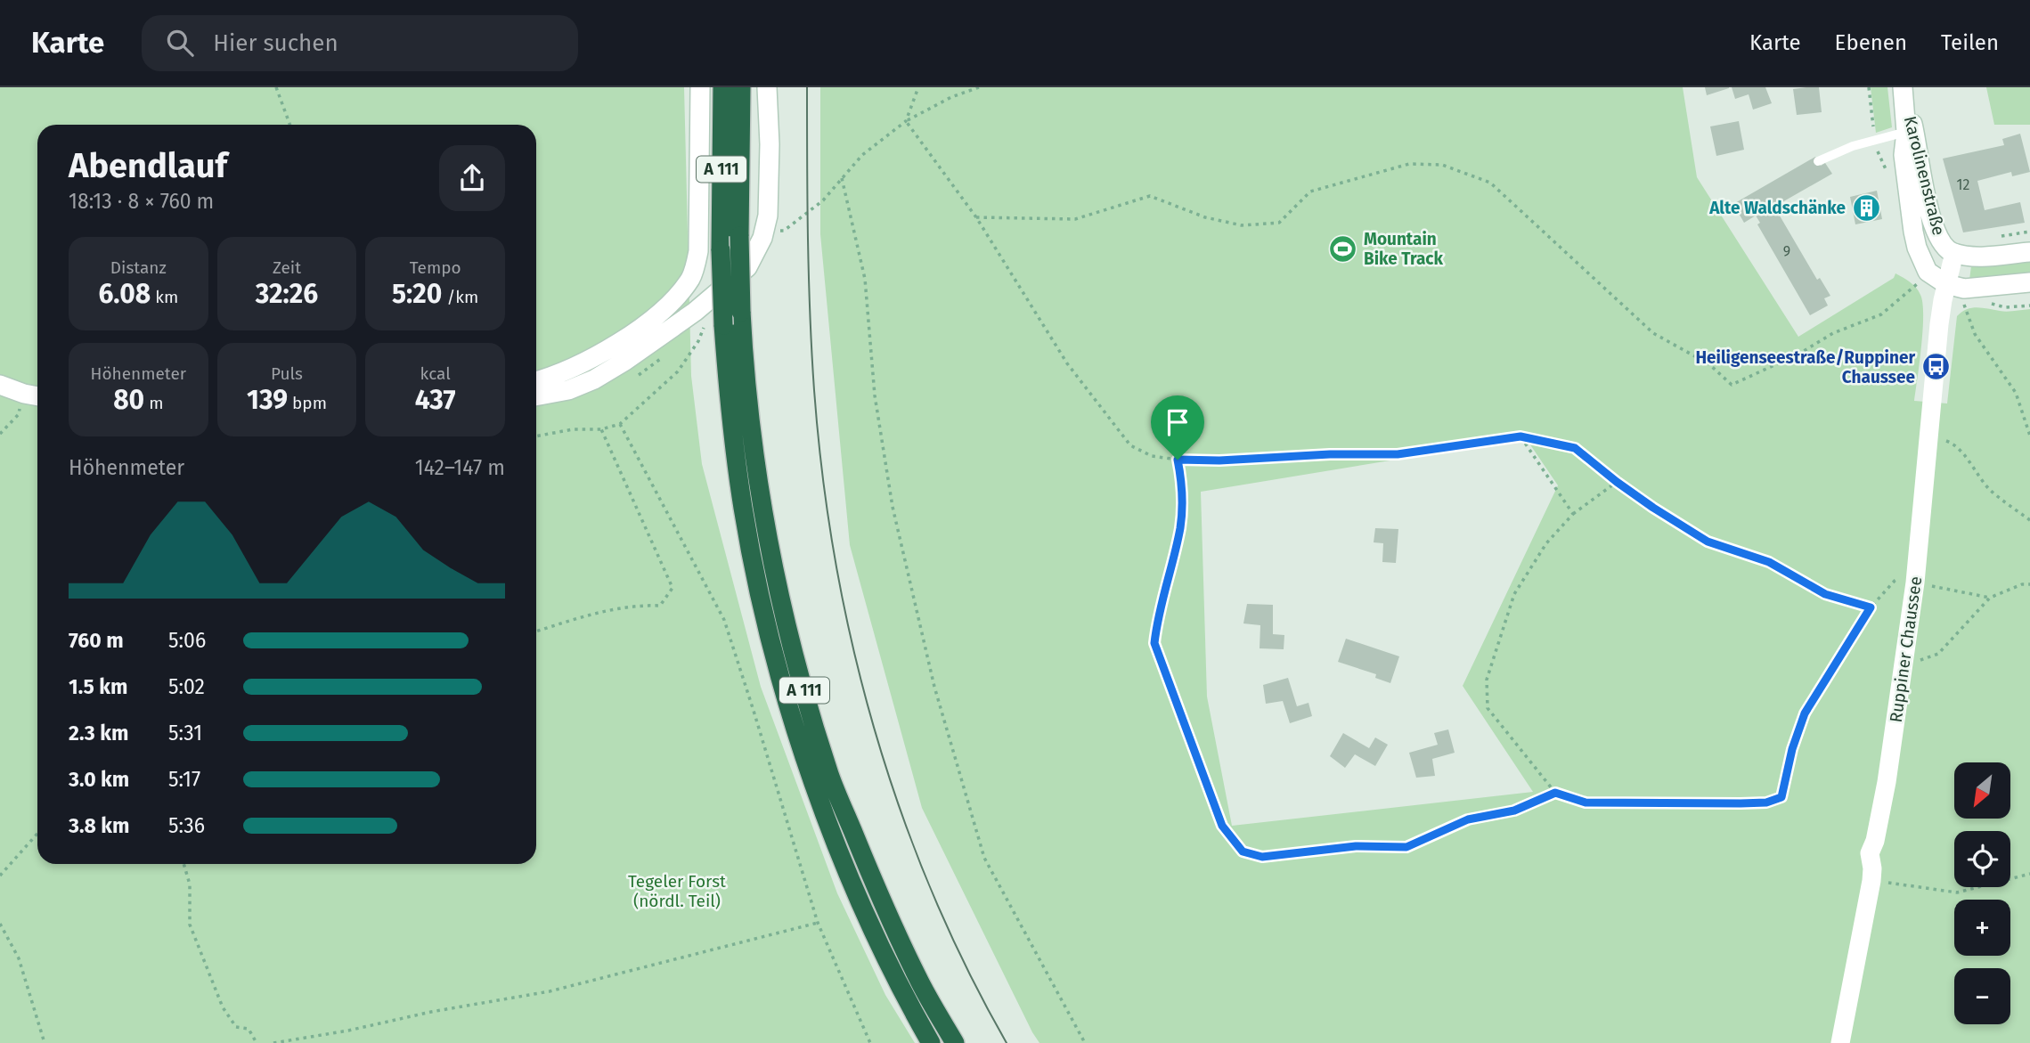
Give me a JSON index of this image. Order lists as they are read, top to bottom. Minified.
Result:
{"streets":{"highway":["A 111"],"main road":["Karolinenstraße","Ruppiner Chaussee"]},"crossings":[["Karolinenstraße","Ruppiner Chaussee"]],"parks":["Tegeler Forst (nördl. Teil)"],"places":{"building":["Alte Waldschänke"],"sports":["Mountain Bike Track"],"bus stop":["Heiligenseestraße/Ruppiner Chaussee"]},"house_numbers":["12","9"],"north":"bottom left","page":{"header":"Karte","search":"Hier suchen","nav":["Karte","Ebenen","Teilen"],"heading":["Abendlauf","18:13 · 8 × 760 m"],"stats":[["Distanz","6.08 km"],["Zeit","32:26"],["Tempo","5:20 /km"],["Höhenmeter","80 m"],["Puls","139 bpm"],["kcal","437"]],"chart":["Höhenmeter","142–147 m"],"list":[{"name":"760 m","note":"5:06"},{"name":"1.5 km","note":"5:02"},{"name":"2.3 km","note":"5:31"},{"name":"3.0 km","note":"5:17"},{"name":"3.8 km","note":"5:36"}],"map_buttons":["+","−"]}}
